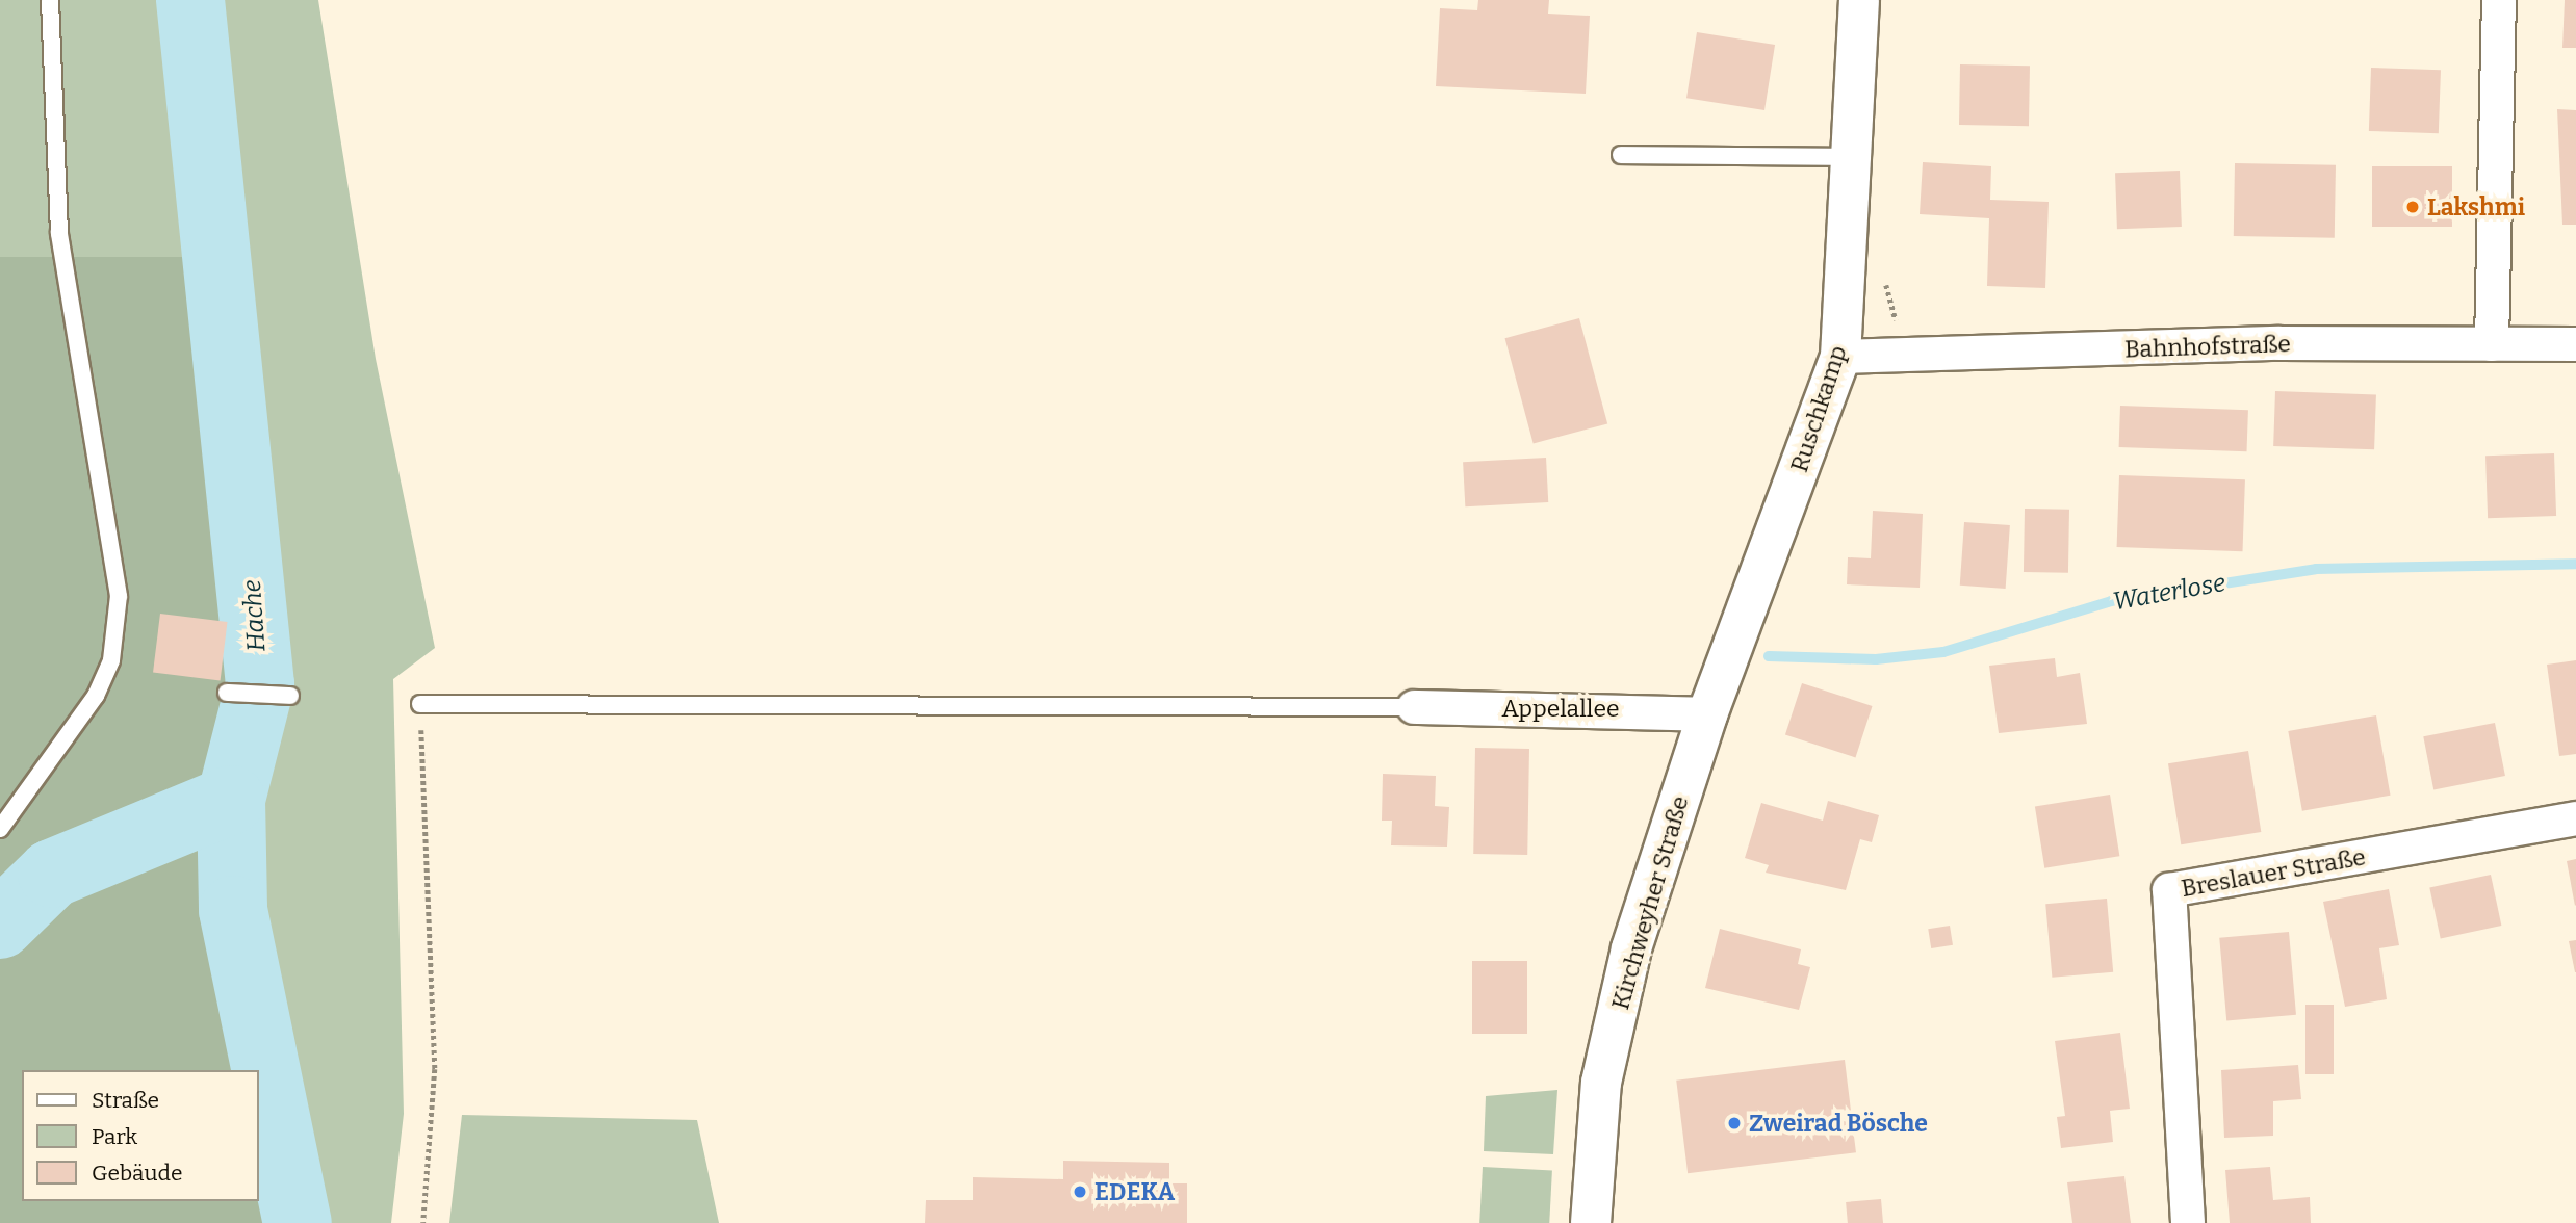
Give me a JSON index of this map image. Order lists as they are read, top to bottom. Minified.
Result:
{"streets":{"main road":["Ruschkamp","Kirchweyher Straße"],"street":["Bahnhofstraße","Appelallee","Breslauer Straße"]},"crossings":[["Bahnhofstraße","Ruschkamp"],["Ruschkamp","Appelallee"],["Ruschkamp","Kirchweyher Straße"],["Appelallee","Kirchweyher Straße"]],"water":["Waterlose","Hache"],"places":["Lakshmi","Zweirad Bösche","EDEKA"],"legend":["Straße","Park","Gebäude"]}
